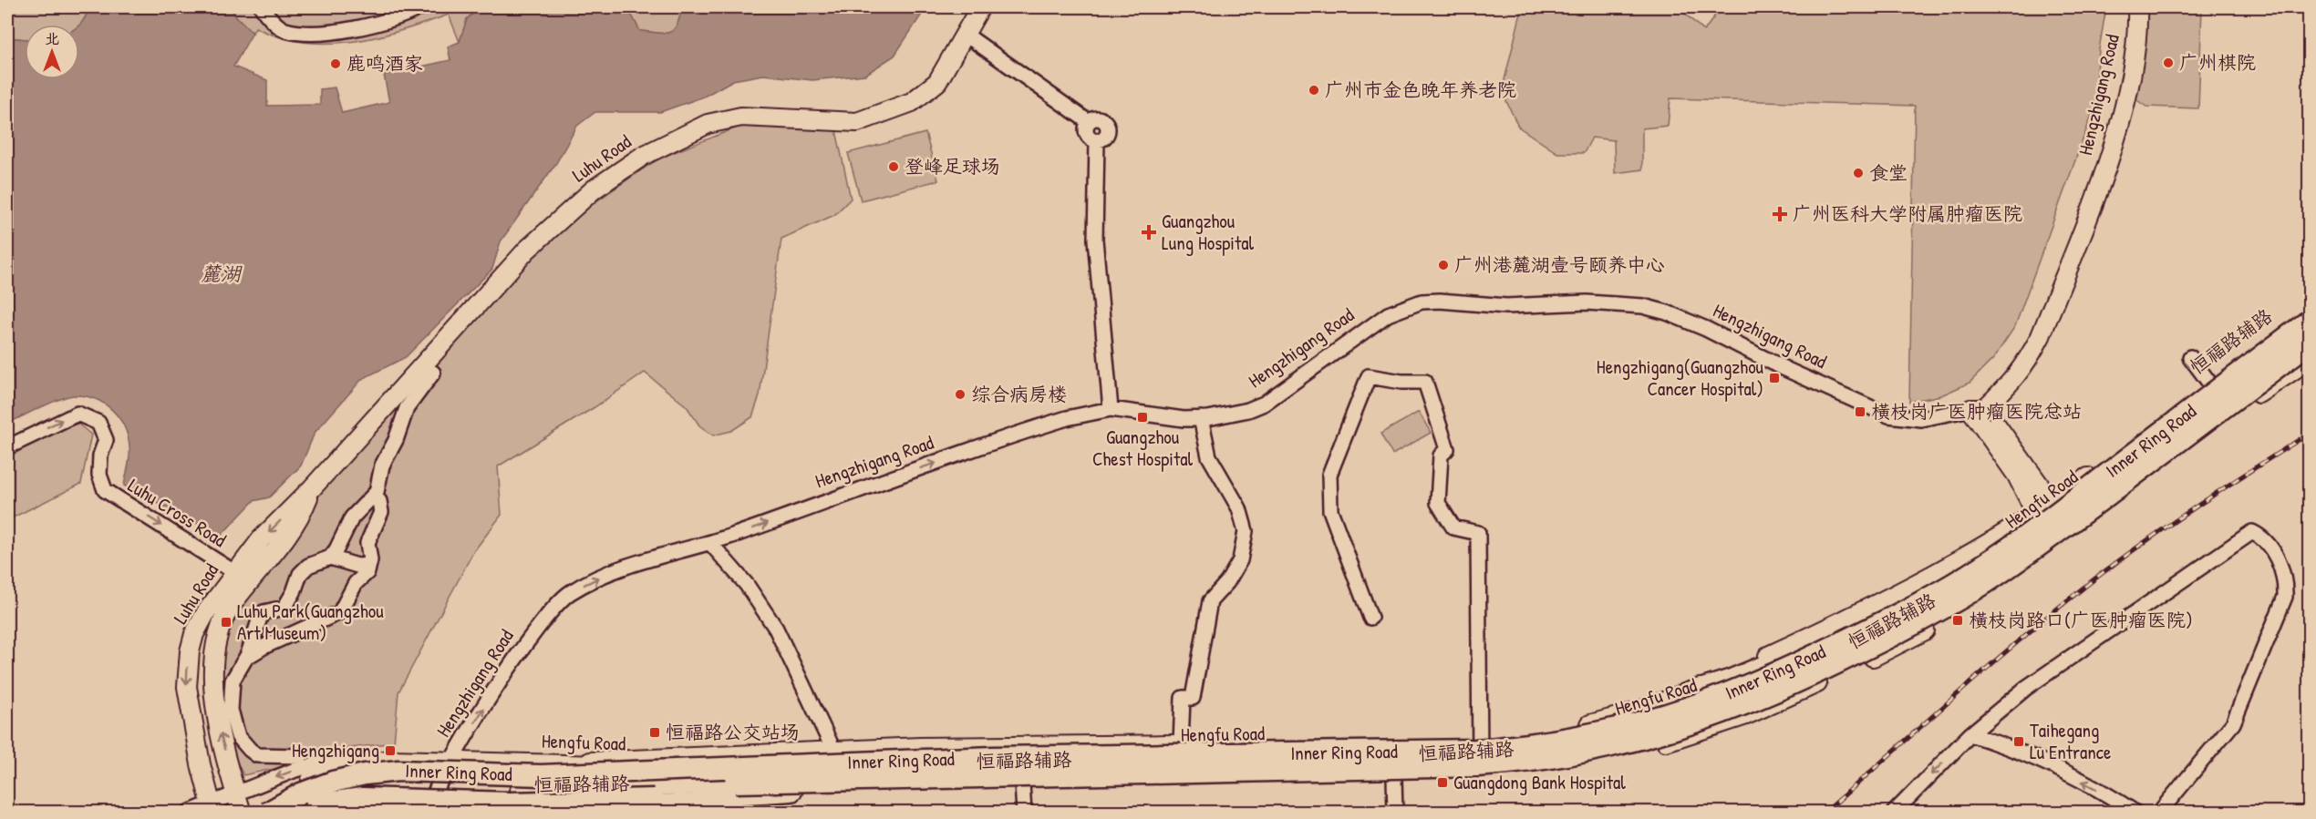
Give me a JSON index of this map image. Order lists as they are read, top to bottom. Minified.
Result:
{"streets":{"highway":["Inner Ring Road"],"main road":["Hengzhigang Road","Luhu Road","恒福路辅路","Hengfu Road"],"street":["Luhu Cross Road"]},"crossings":[["Hengzhigang Road","恒福路辅路"],["Hengzhigang Road","Hengfu Road"],["Luhu Road","Luhu Cross Road"],["恒福路辅路","Inner Ring Road"],["恒福路辅路","Hengfu Road"],["Inner Ring Road","Hengfu Road"]],"water":["麓湖"],"places":{"other":["广州棋院","鹿鸣酒家","广州市金色晚年养老院","登峰足球场","食堂","广州港麓湖壹号颐养中心","综合病房楼"],"health":["广州医科大学附属肿瘤医院","Guangzhou Lung Hospital"],"transit":["Hengzhigang(Guangzhou Cancer Hospital)","横枝岗广医肿瘤医院总站","Guangzhou Chest Hospital","横枝岗路口(广医肿瘤医院)","Luhu Park(Guangzhou Art Museum)","恒福路公交站场","Taihegang Lu Entrance","Hengzhigang","Guangdong Bank Hospital"]},"north":"top"}
